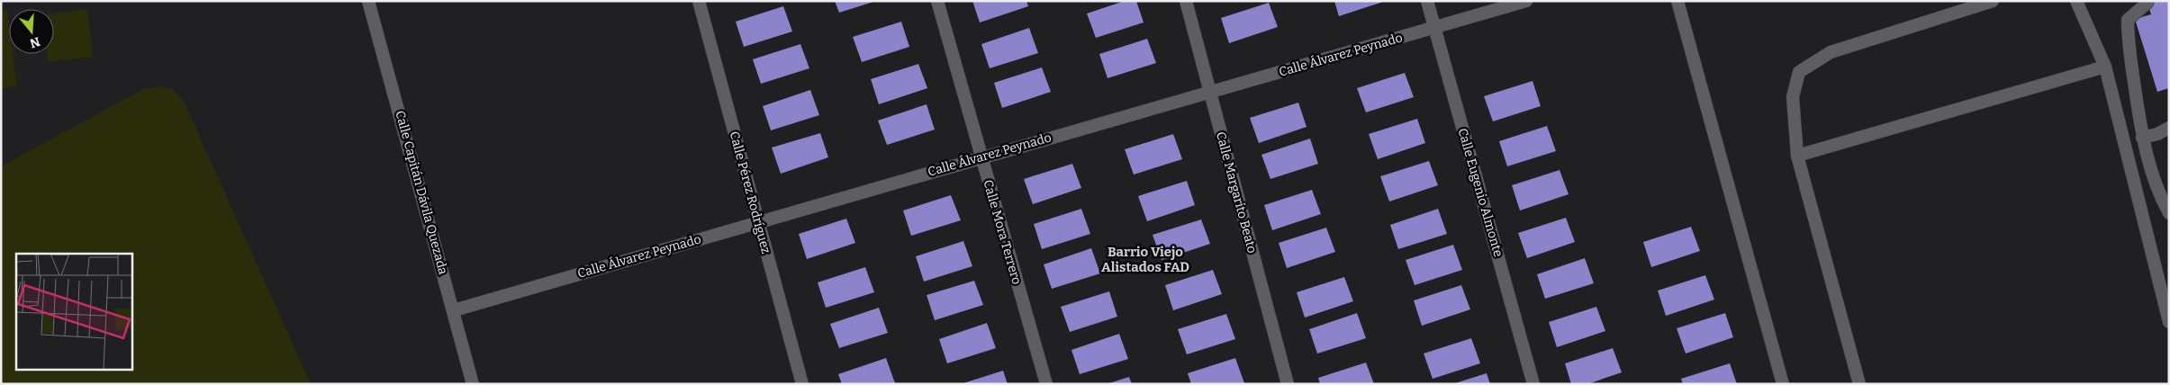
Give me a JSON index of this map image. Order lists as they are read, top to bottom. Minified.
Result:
{"streets":{"lane":["Calle Álvarez Peynado","Calle Capitán Dávila Quezada","Calle Pérez Rodríguez","Calle Margarito Beato","Calle Eugenio Almonte","Calle Mora Terrero"]},"crossings":[["Calle Álvarez Peynado","Calle Capitán Dávila Quezada"],["Calle Álvarez Peynado","Calle Pérez Rodríguez"],["Calle Álvarez Peynado","Calle Margarito Beato"],["Calle Álvarez Peynado","Calle Eugenio Almonte"],["Calle Álvarez Peynado","Calle Mora Terrero"]],"districts":["Barrio Viejo Alistados FAD"],"north":"bottom"}
